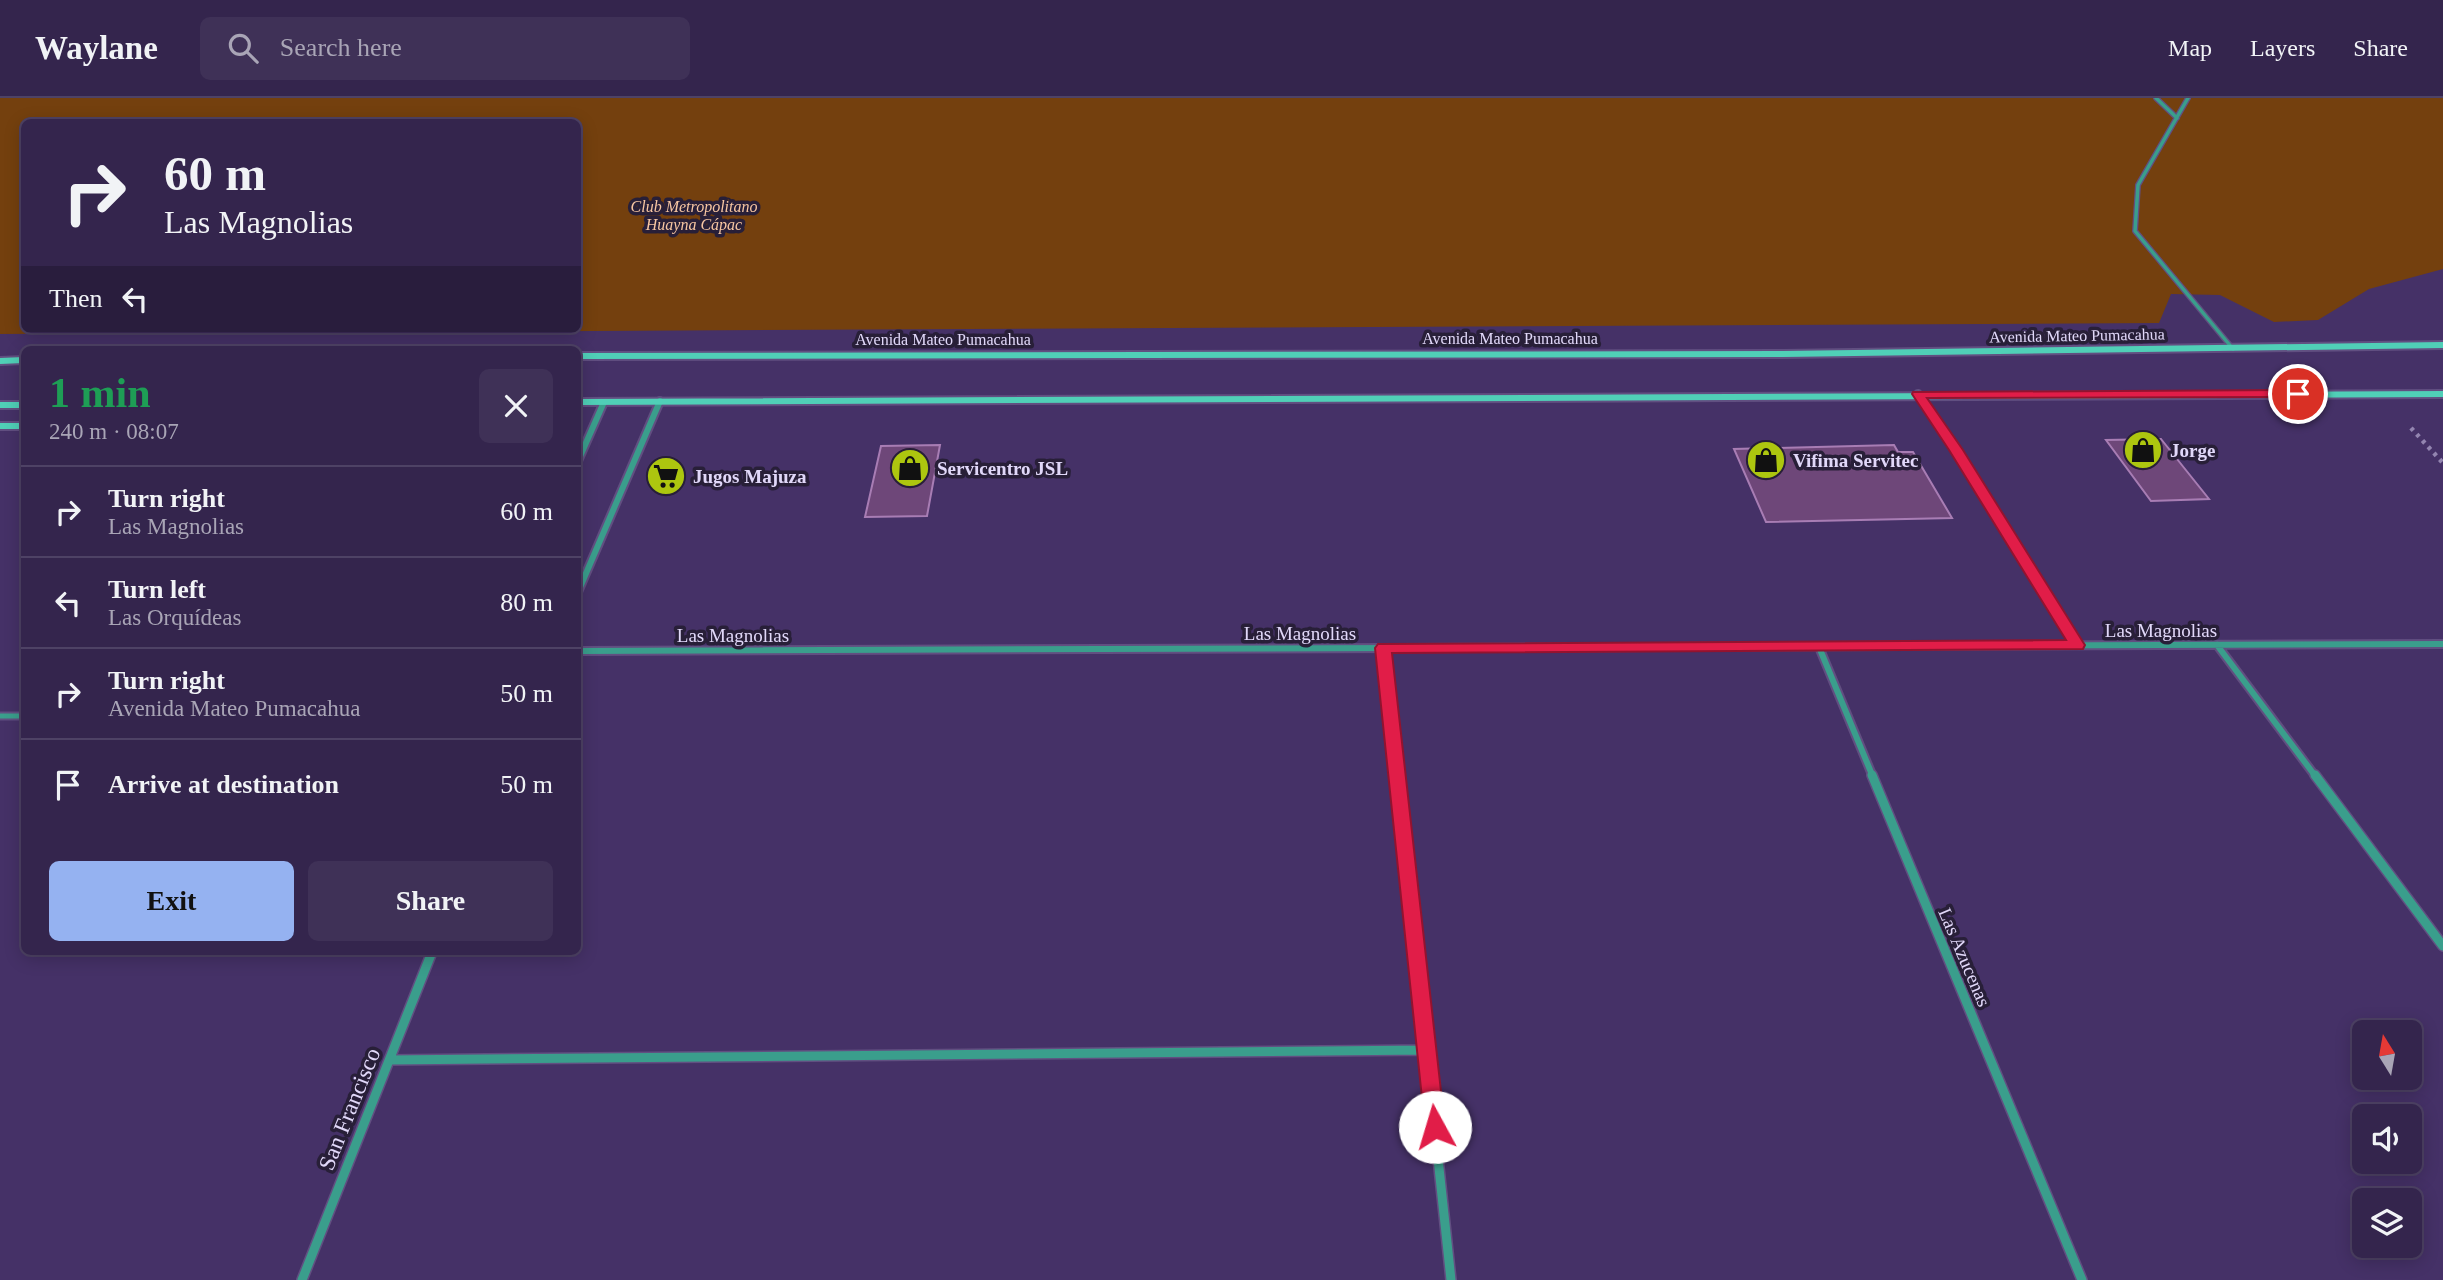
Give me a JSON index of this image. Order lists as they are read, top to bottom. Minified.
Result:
{"streets":{"main road":["Avenida Mateo Pumacahua"],"street":["Las Magnolias","Las Azucenas","San Francisco"]},"crossings":[["Las Magnolias","Las Azucenas"]],"parks":["Club Metropolitano Huayna Cápac"],"places":{"shop":["Jorge","Vifima Servitec","Servicentro JSL"],"supermarket":["Jugos Majuza"]},"north":"top","page":{"header":"Waylane","search":"Search here","nav":["Map","Layers","Share"],"turn":["60 m","Las Magnolias"],"then":"Then","heading":["1 min","240 m · 08:07"],"list":[{"name":"Turn right","note":"Las Magnolias","value":"60 m"},{"name":"Turn left","note":"Las Orquídeas","value":"80 m"},{"name":"Turn right","note":"Avenida Mateo Pumacahua","value":"50 m"},{"name":"Arrive at destination","value":"50 m"}],"buttons":["Exit","Share"]}}
